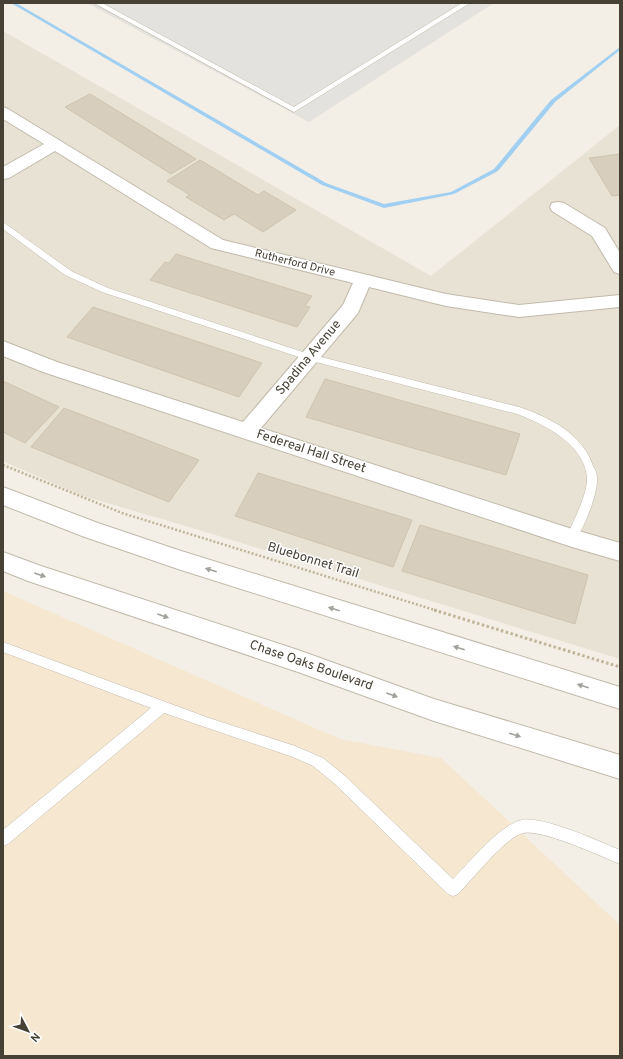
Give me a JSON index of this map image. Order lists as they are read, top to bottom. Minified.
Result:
{"streets":{"street":["Rutherford Drive","Spadina Avenue","Federeal Hall Street","Chase Oaks Boulevard"],"path":["Bluebonnet Trail"]},"crossings":[["Rutherford Drive","Spadina Avenue"],["Spadina Avenue","Federeal Hall Street"]],"north":"bottom right"}
